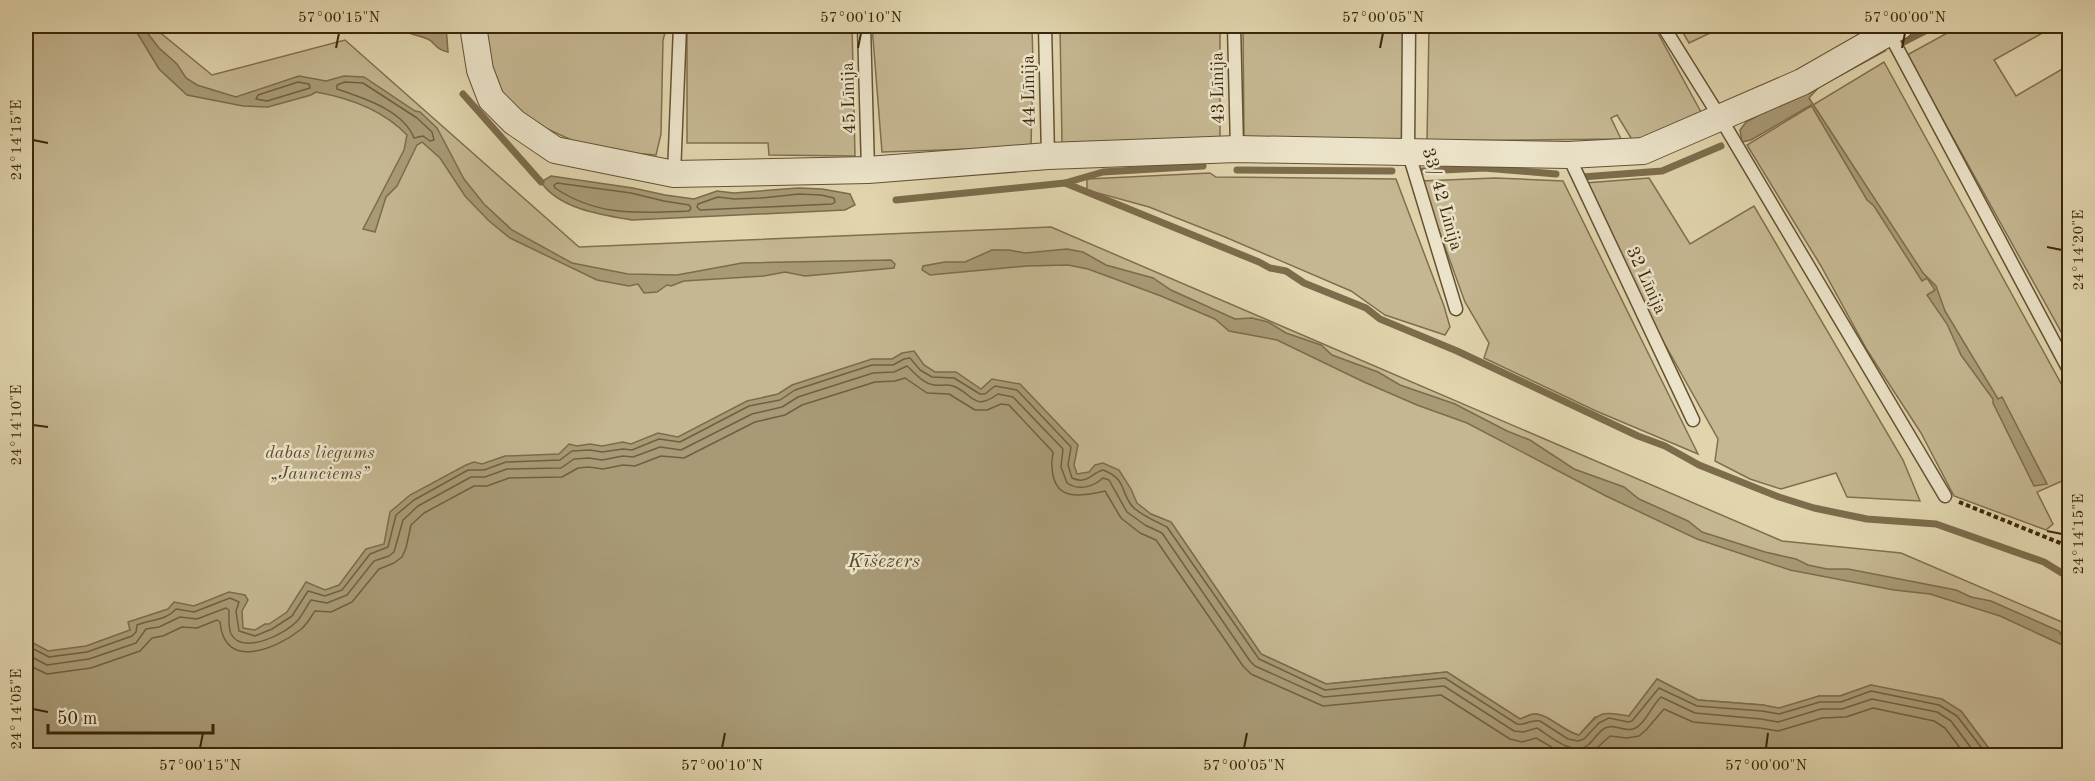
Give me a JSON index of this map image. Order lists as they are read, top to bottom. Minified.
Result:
{"streets":{"lane":["43 Līnija","44 Līnija","45 Līnija","33/ 42 Līnija","32 Līnija"]},"water":["Ķīšezers"],"parks":["dabas liegums „Jaunciems”"],"scale_bar":"50 m","coordinates":["57°00'15\"N","57°00'10\"N","57°00'05\"N","57°00'00\"N","24°14'15\"E","24°14'20\"E","24°14'10\"E","24°14'05\"E"]}
